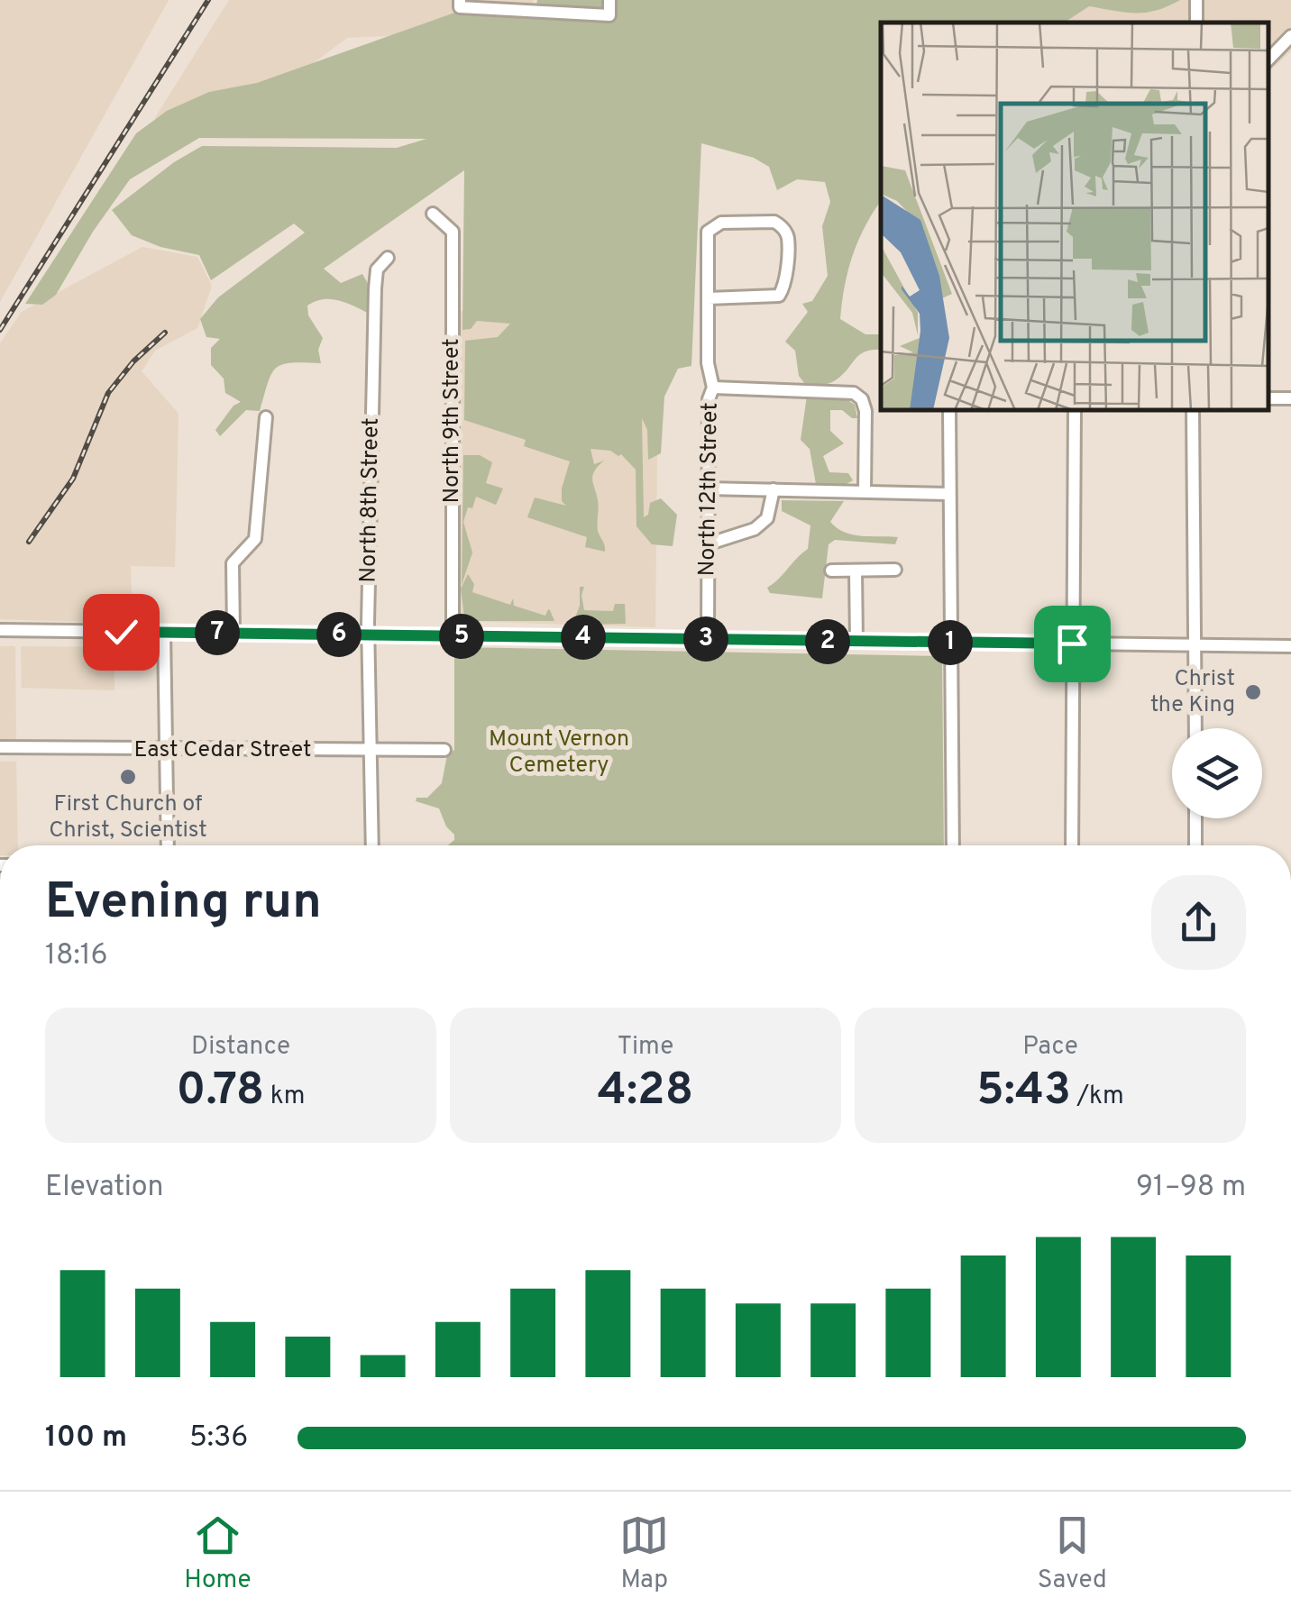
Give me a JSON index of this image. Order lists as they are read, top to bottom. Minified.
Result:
{"streets":{"street":["North 9th Street","North 12th Street","North 8th Street","East Cedar Street"]},"crossings":[["North 8th Street","East Cedar Street"]],"parks":["Mount Vernon Cemetery"],"places":["Christ the King","First Church of Christ, Scientist"],"page":{"pins":["7","6","5","4","3","2","1"],"heading":["Evening run","18:16"],"stats":[["Distance","0.78 km"],["Time","4:28"],["Pace","5:43 /km"]],"chart":["Elevation","91–98 m"],"list":[{"name":"100 m","note":"5:36"}],"tabs":["Home","Map","Saved"]}}
